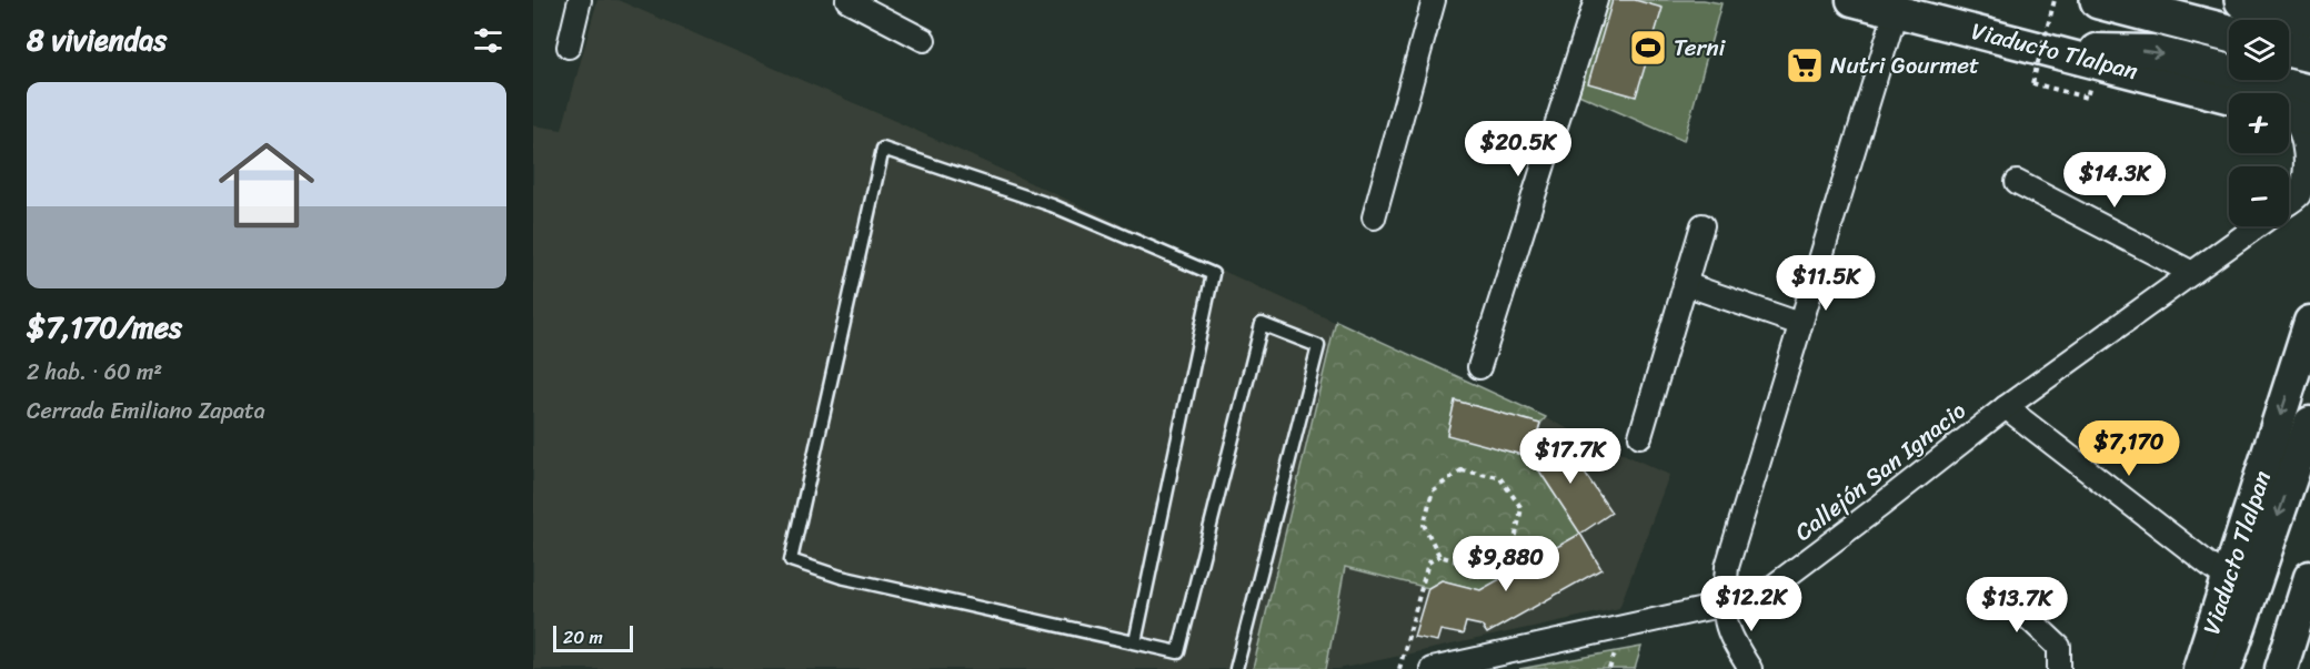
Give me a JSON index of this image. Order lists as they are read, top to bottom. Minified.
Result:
{"streets":{"main road":["Viaducto Tlalpan"],"street":["Callejón San Ignacio"]},"places":{"sports":["Terni"],"supermarket":["Nutri Gourmet"]},"scale_bar":"20 m","page":{"heading":"8 viviendas","map_buttons":["+","−"],"list":[{"name":"$7,170/mes","note":"2 hab. · 60 m² · Cerrada Emiliano Zapata"}],"price":["$20.5K","$14.3K","$11.5K","$7,170","$17.7K","$9,880","$12.2K","$13.7K"],"scale":"20 m"}}
